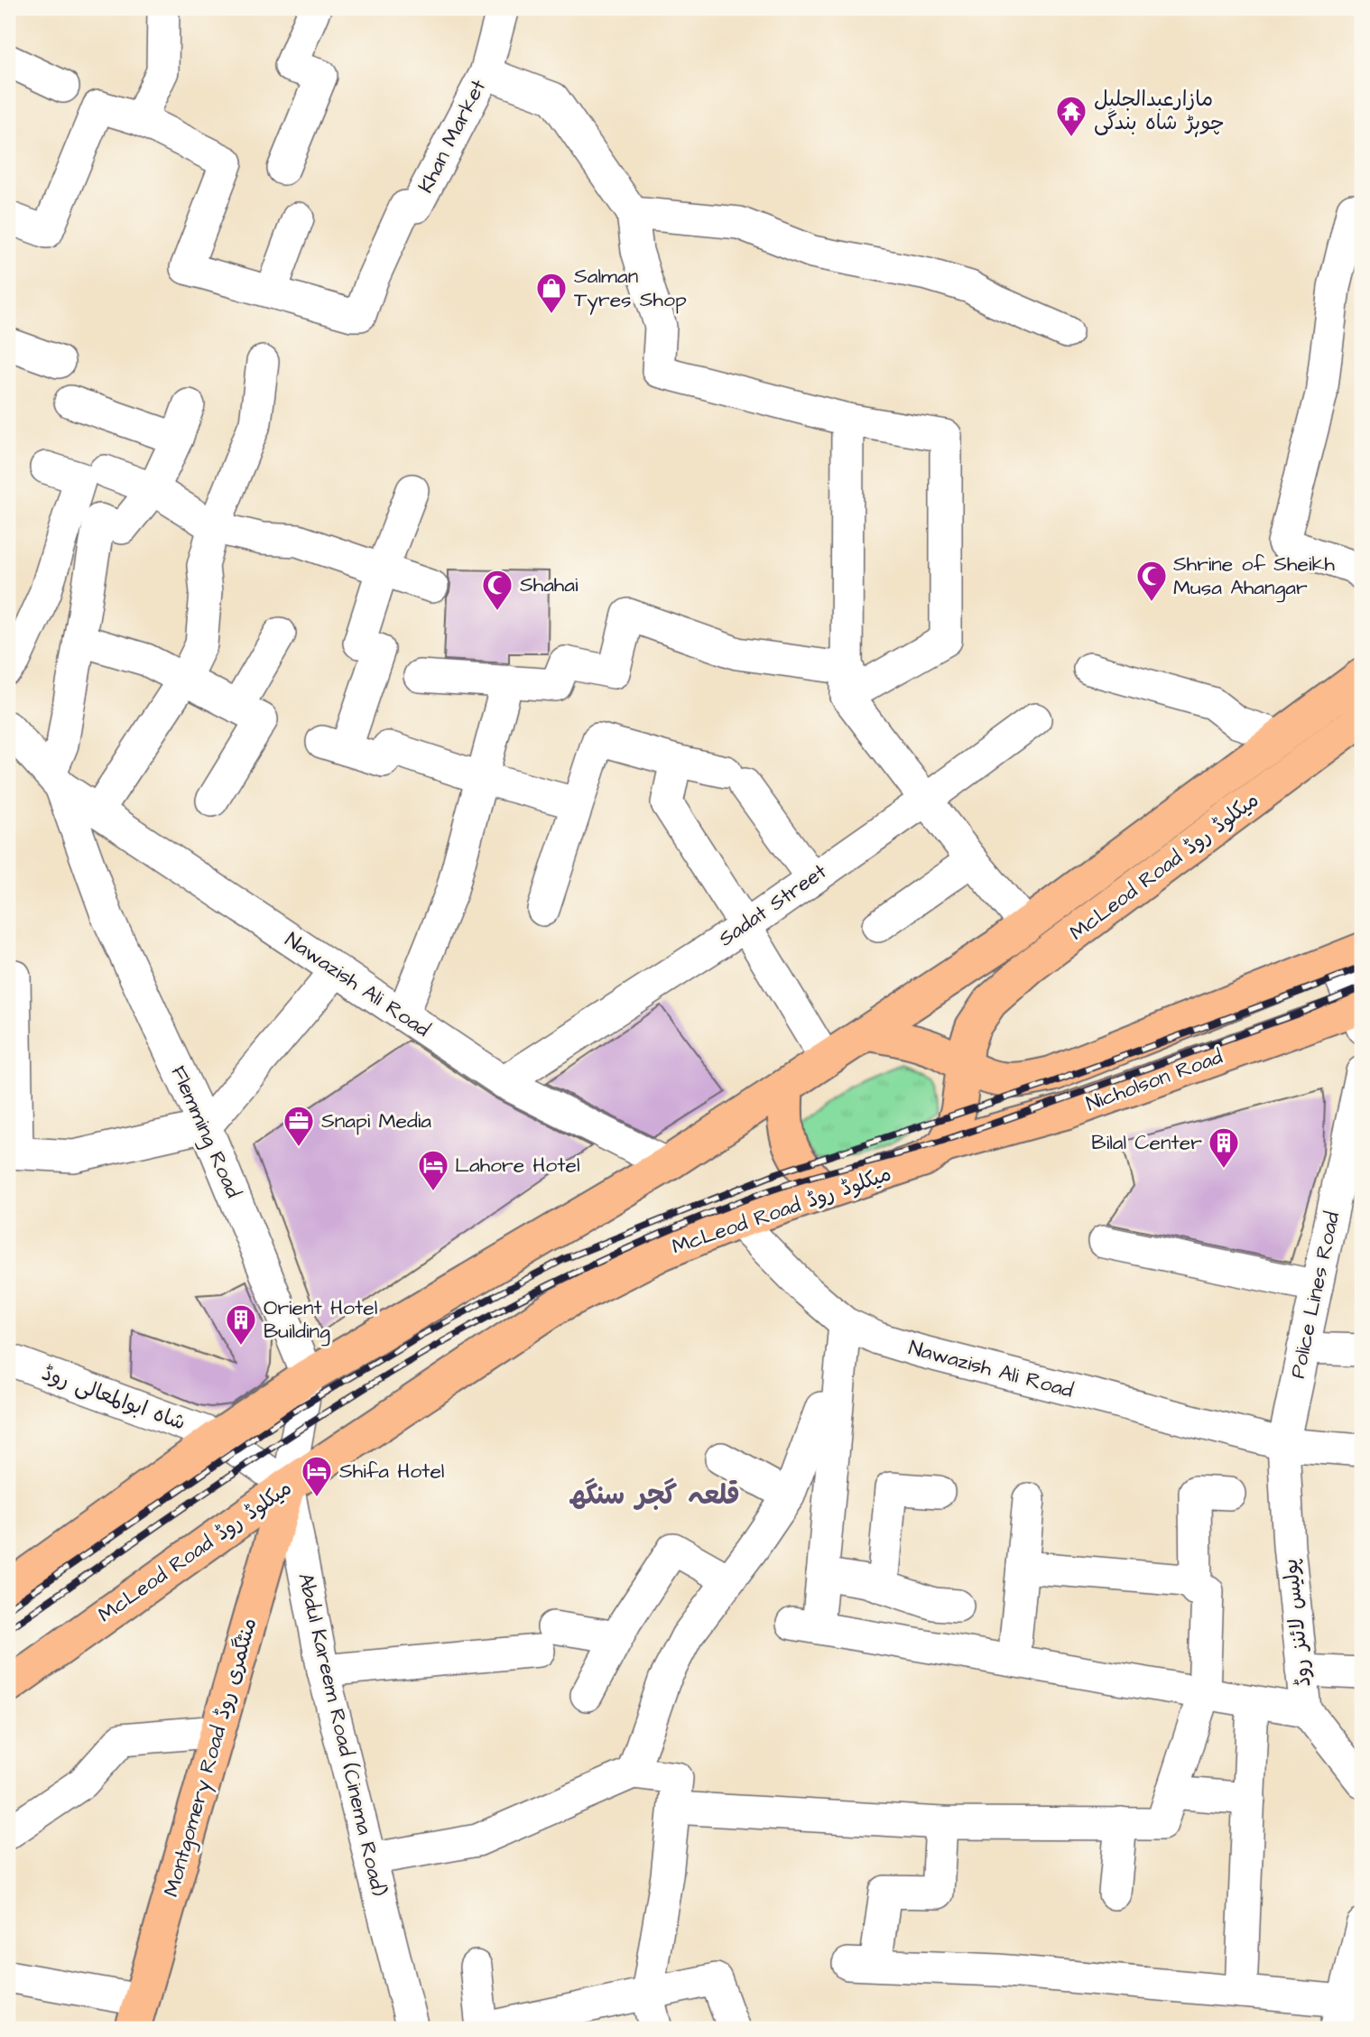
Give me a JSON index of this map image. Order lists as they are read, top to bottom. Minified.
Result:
{"streets":{"main road":["McLeod Road میکلوڈ روڈ","Nicholson Road","Montgomery Road منٹگمری روڈ"],"street":["Khan Market","Sadat Street","Nawazish Ali Road","Flemming Road","Police Lines Road","شاہ ابوالمعالی روڈ","پولیس لائنز روڈ","Abdul Kareem Road (Cinema Road)"]},"crossings":[["McLeod Road میکلوڈ روڈ","Nawazish Ali Road"],["McLeod Road میکلوڈ روڈ","Nicholson Road"],["McLeod Road میکلوڈ روڈ","Flemming Road"],["McLeod Road میکلوڈ روڈ","شاہ ابوالمعالی روڈ"],["McLeod Road میکلوڈ روڈ","Abdul Kareem Road (Cinema Road)"],["McLeod Road میکلوڈ روڈ","Montgomery Road منٹگمری روڈ"],["Sadat Street","Nawazish Ali Road"],["Nawazish Ali Road","Flemming Road"],["Nawazish Ali Road","Police Lines Road"],["Nawazish Ali Road","پولیس لائنز روڈ"],["Police Lines Road","پولیس لائنز روڈ"],["Abdul Kareem Road (Cinema Road)","Montgomery Road منٹگمری روڈ"]],"districts":["قلعہ گجر سنگھ"],"places":{"temple":["مازارعبدالجلیل چوہڑ شاہ بندگی"],"shop":["Salman Tyres Shop"],"mosque":["Shrine of Sheikh Musa Ahangar","Shahai"],"office":["Snapi Media"],"building":["Bilal Center","Orient Hotel Building"],"hotel":["Lahore Hotel","Shifa Hotel"]}}
